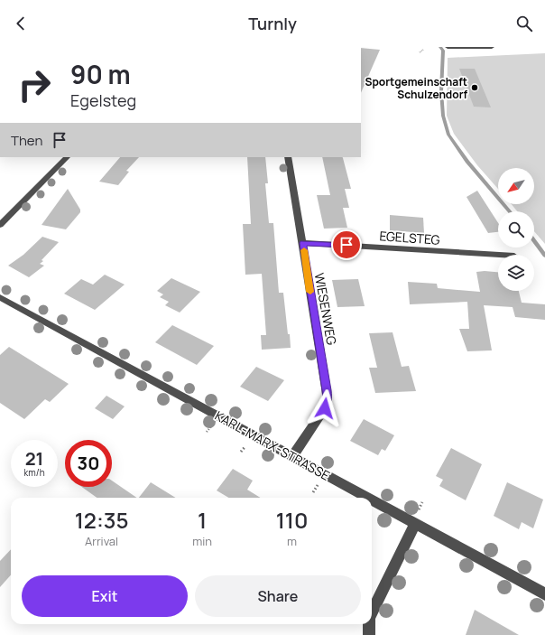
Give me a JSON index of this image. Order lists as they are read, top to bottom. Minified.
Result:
{"streets":{"street":["EGELSTEG","WIESENWEG","KARL-MARX-STRASSE"]},"crossings":[["EGELSTEG","WIESENWEG"],["WIESENWEG","KARL-MARX-STRASSE"]],"places":["Sportgemeinschaft Schulzendorf"],"north":"bottom left","page":{"header":"Turnly","turn":["90 m","Egelsteg"],"then":"Then","speed":"21 km/h","limit":"30","eta":["12:35","Arrival","1","min","110","m"],"buttons":["Exit","Share"]}}
